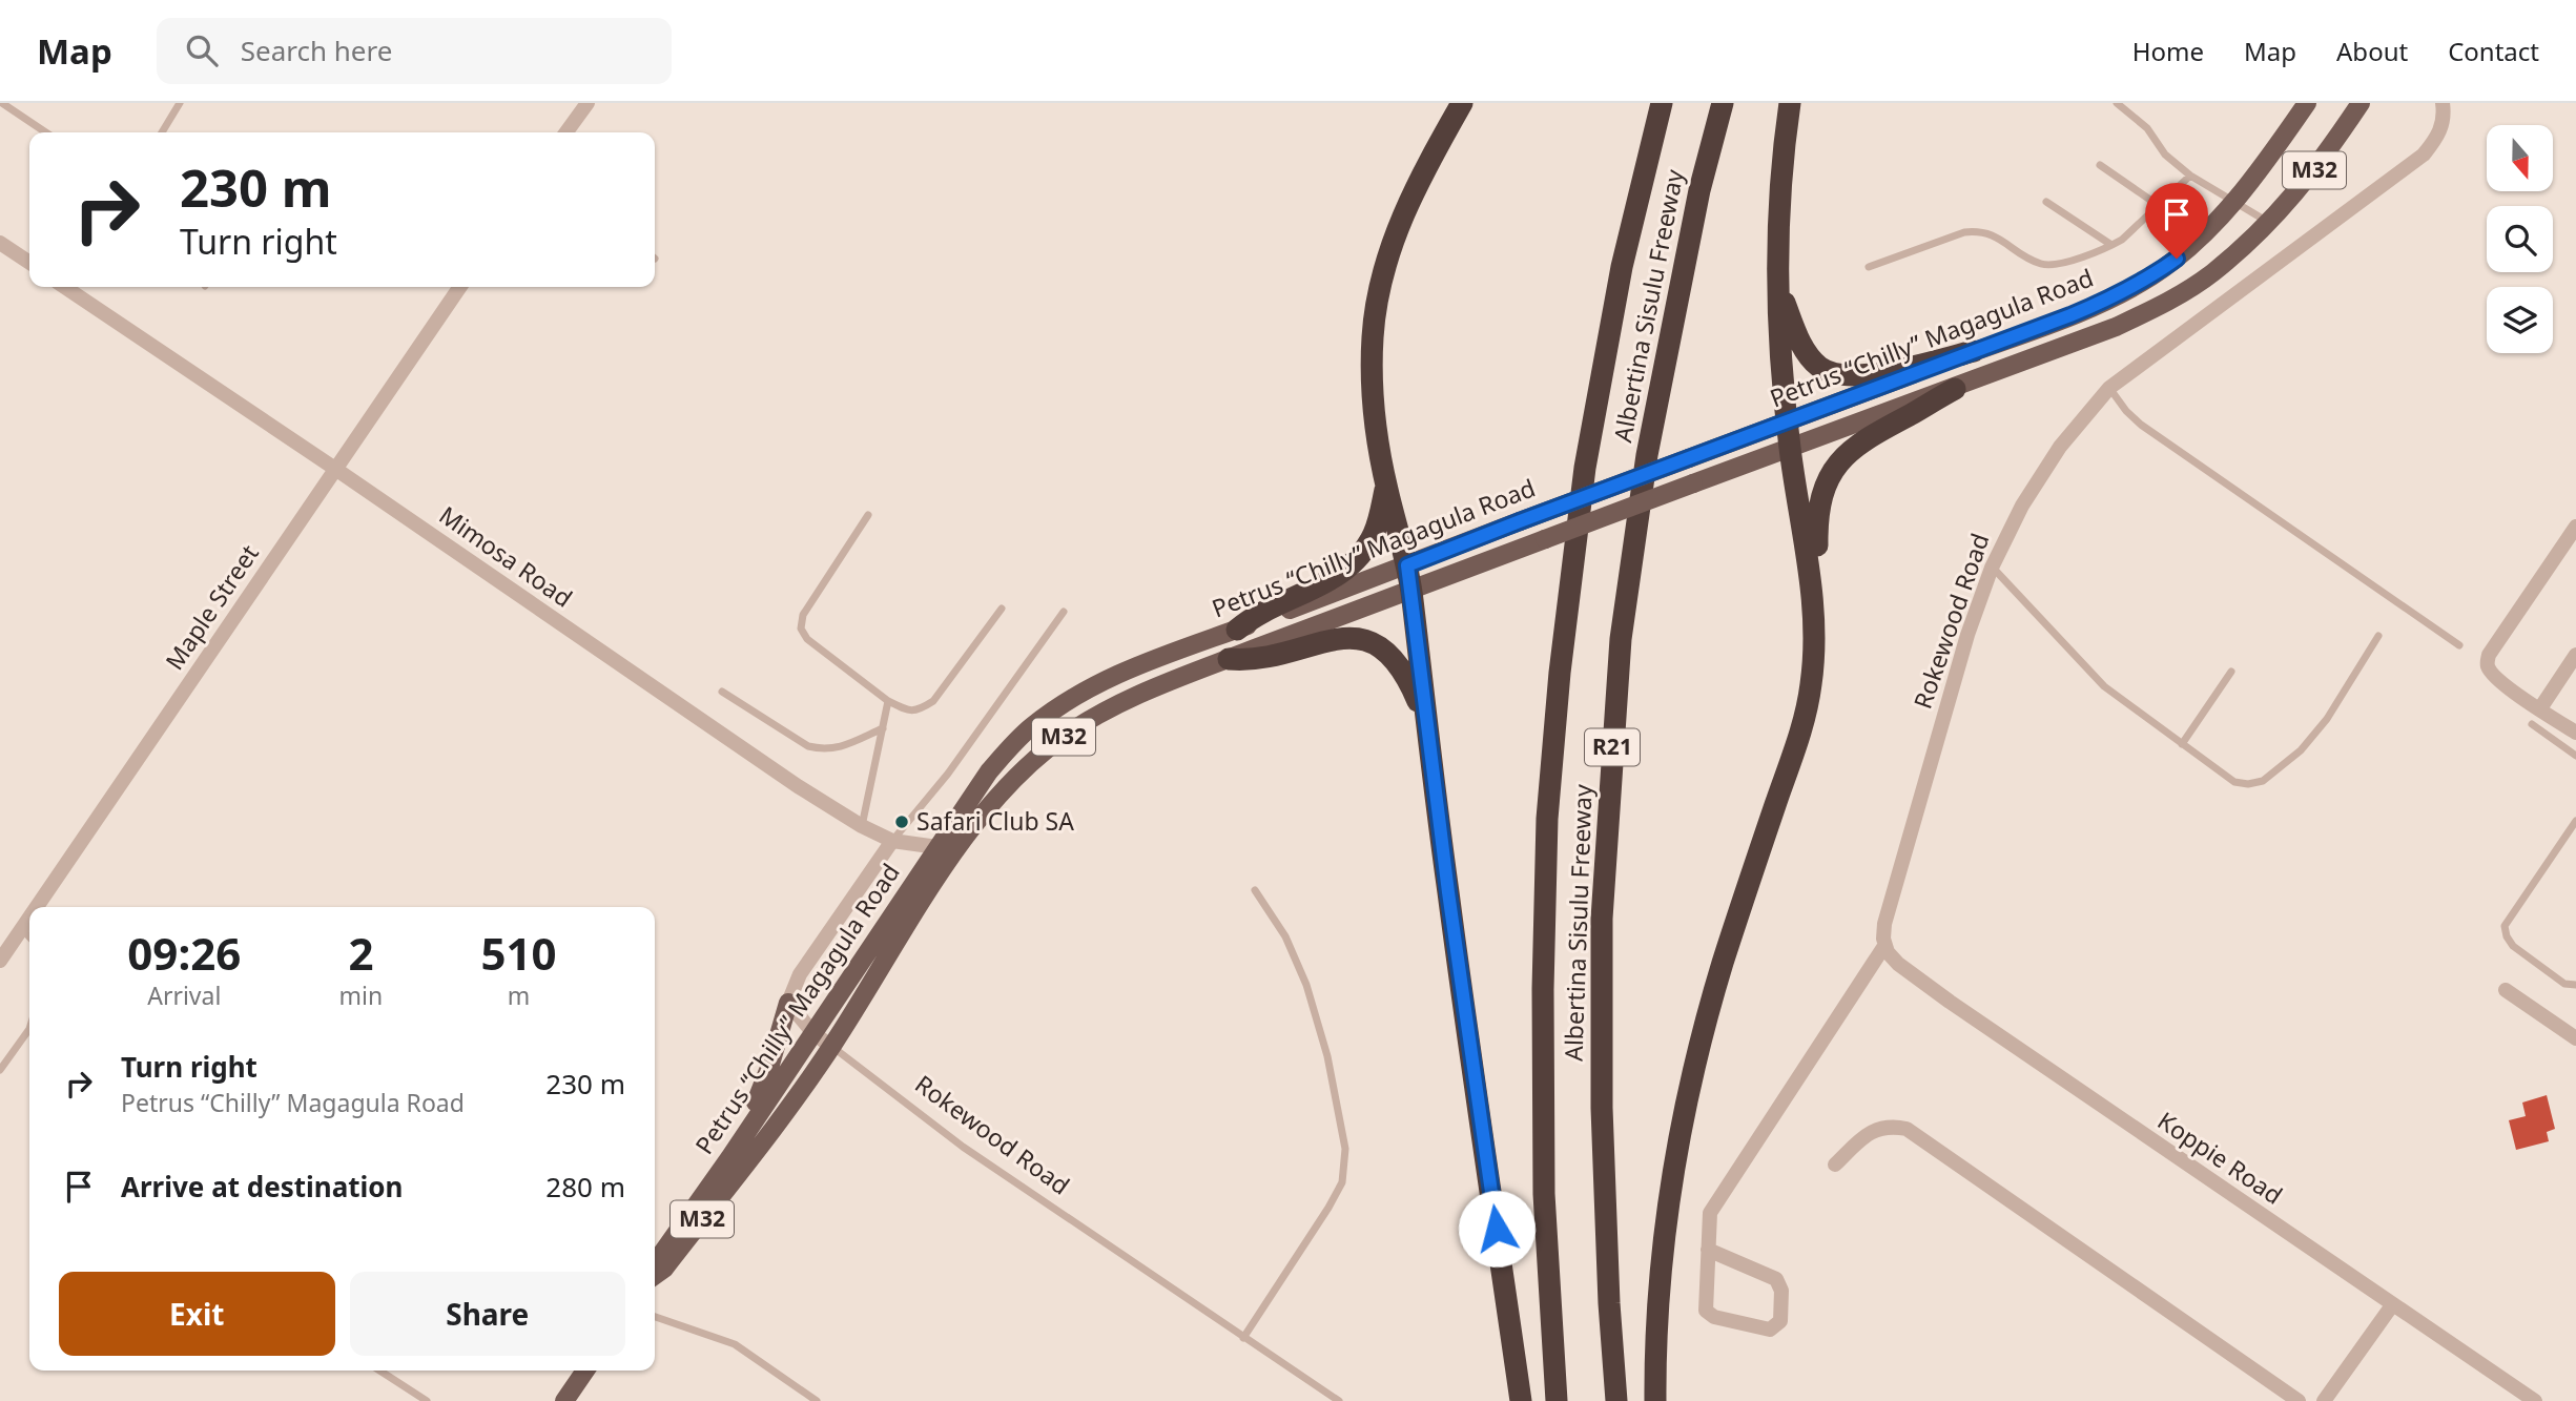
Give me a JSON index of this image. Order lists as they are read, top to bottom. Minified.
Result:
{"streets":{"highway":["Albertina Sisulu Freeway","R21"],"main road":["M32","Petrus “Chilly” Magagula Road"],"street":["Mimosa Road","Maple Street","Rokewood Road","Koppie Road"]},"crossings":[["Petrus “Chilly” Magagula Road","Mimosa Road"],["Petrus “Chilly” Magagula Road","Rokewood Road"],["Mimosa Road","Maple Street"],["Rokewood Road","Koppie Road"]],"places":["Safari Club SA"],"north":"bottom","page":{"header":"Map","search":"Search here","nav":["Home","Map","About","Contact"],"turn":["230 m","Turn right"],"eta":["09:26","Arrival","2","min","510","m"],"list":[{"name":"Turn right","note":"Petrus “Chilly” Magagula Road","value":"230 m"},{"name":"Arrive at destination","value":"280 m"}],"buttons":["Exit","Share"]}}
